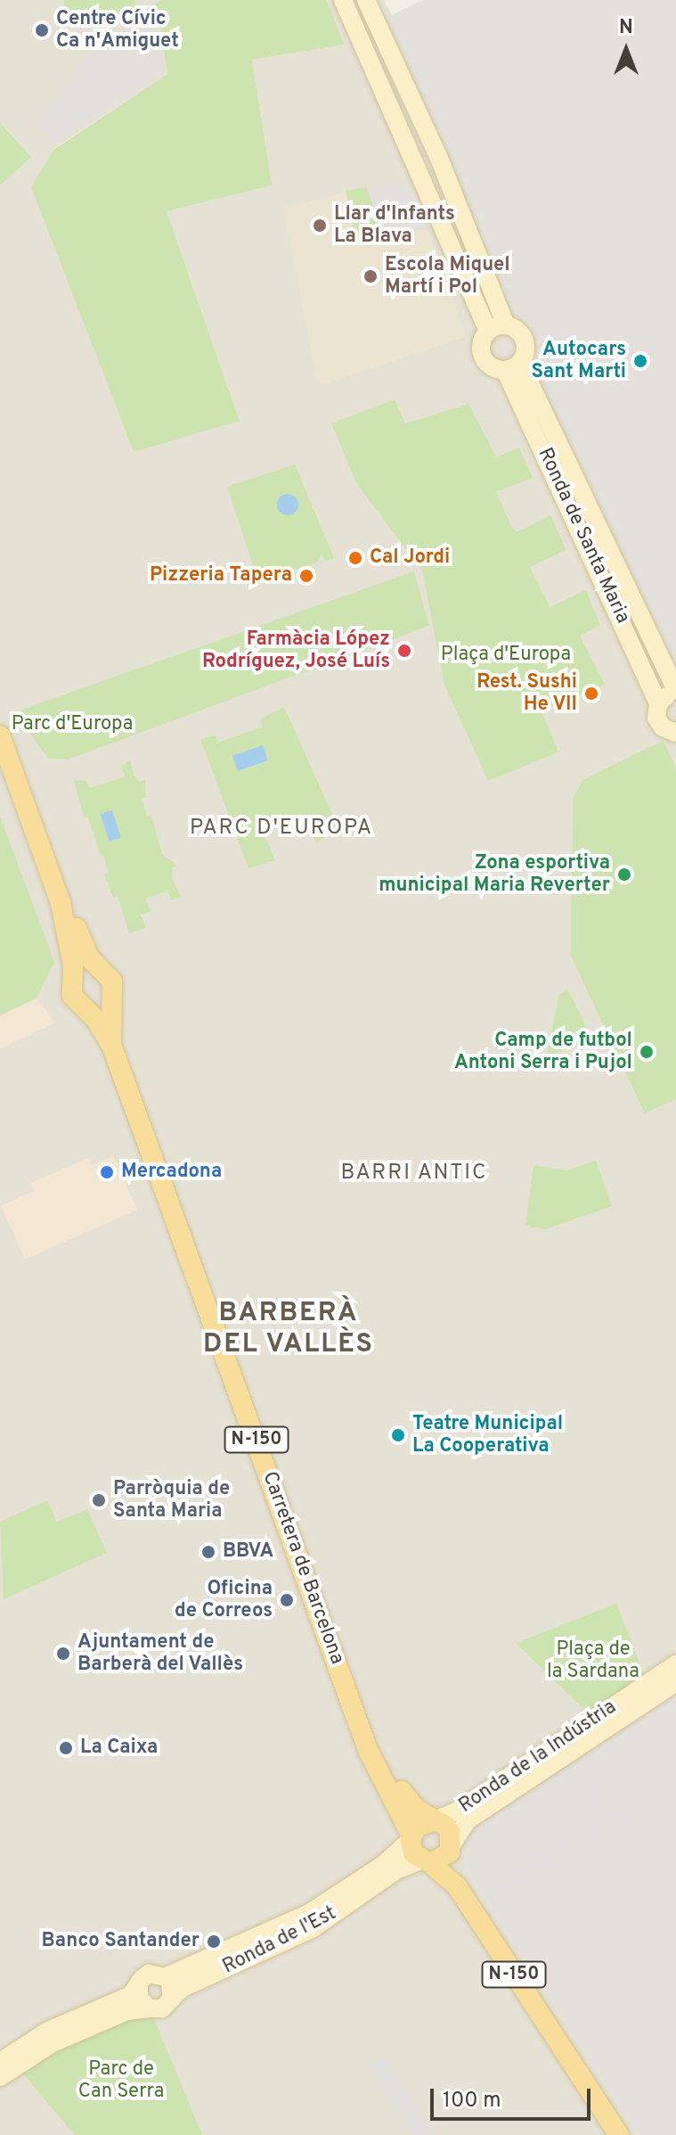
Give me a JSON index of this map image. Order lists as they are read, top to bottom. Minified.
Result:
{"streets":{"main road":["N-150","Carretera de Barcelona"],"street":["Ronda de Santa Maria","Ronda de la Indústria","Ronda de l'Est"]},"crossings":[["N-150","Carretera de Barcelona"],["N-150","Ronda de la Indústria"],["N-150","Ronda de l'Est"],["Ronda de la Indústria","Ronda de l'Est"]],"districts":["PARC D'EUROPA","BARRI ANTIC","BARBERÀ DEL VALLÈS"],"parks":["Plaça d'Europa","Parc d'Europa","Plaça de la Sardana","Parc de Can Serra"],"places":["Centre Cívic Ca n'Amiguet","Llar d'Infants La Blava","Escola Miquel Martí i Pol","Autocars Sant Marti","Cal Jordi","Pizzeria Tapera","Farmàcia López Rodríguez, José Luís","Rest. Sushi He VII","Zona esportiva municipal Maria Reverter","Camp de futbol Antoni Serra i Pujol","Mercadona","Teatre Municipal La Cooperativa","Parròquia de Santa Maria","BBVA","Oficina de Correos","Ajuntament de Barberà del Vallès","La Caixa","Banco Santander"],"scale_bar":"100 m","north":"top"}
